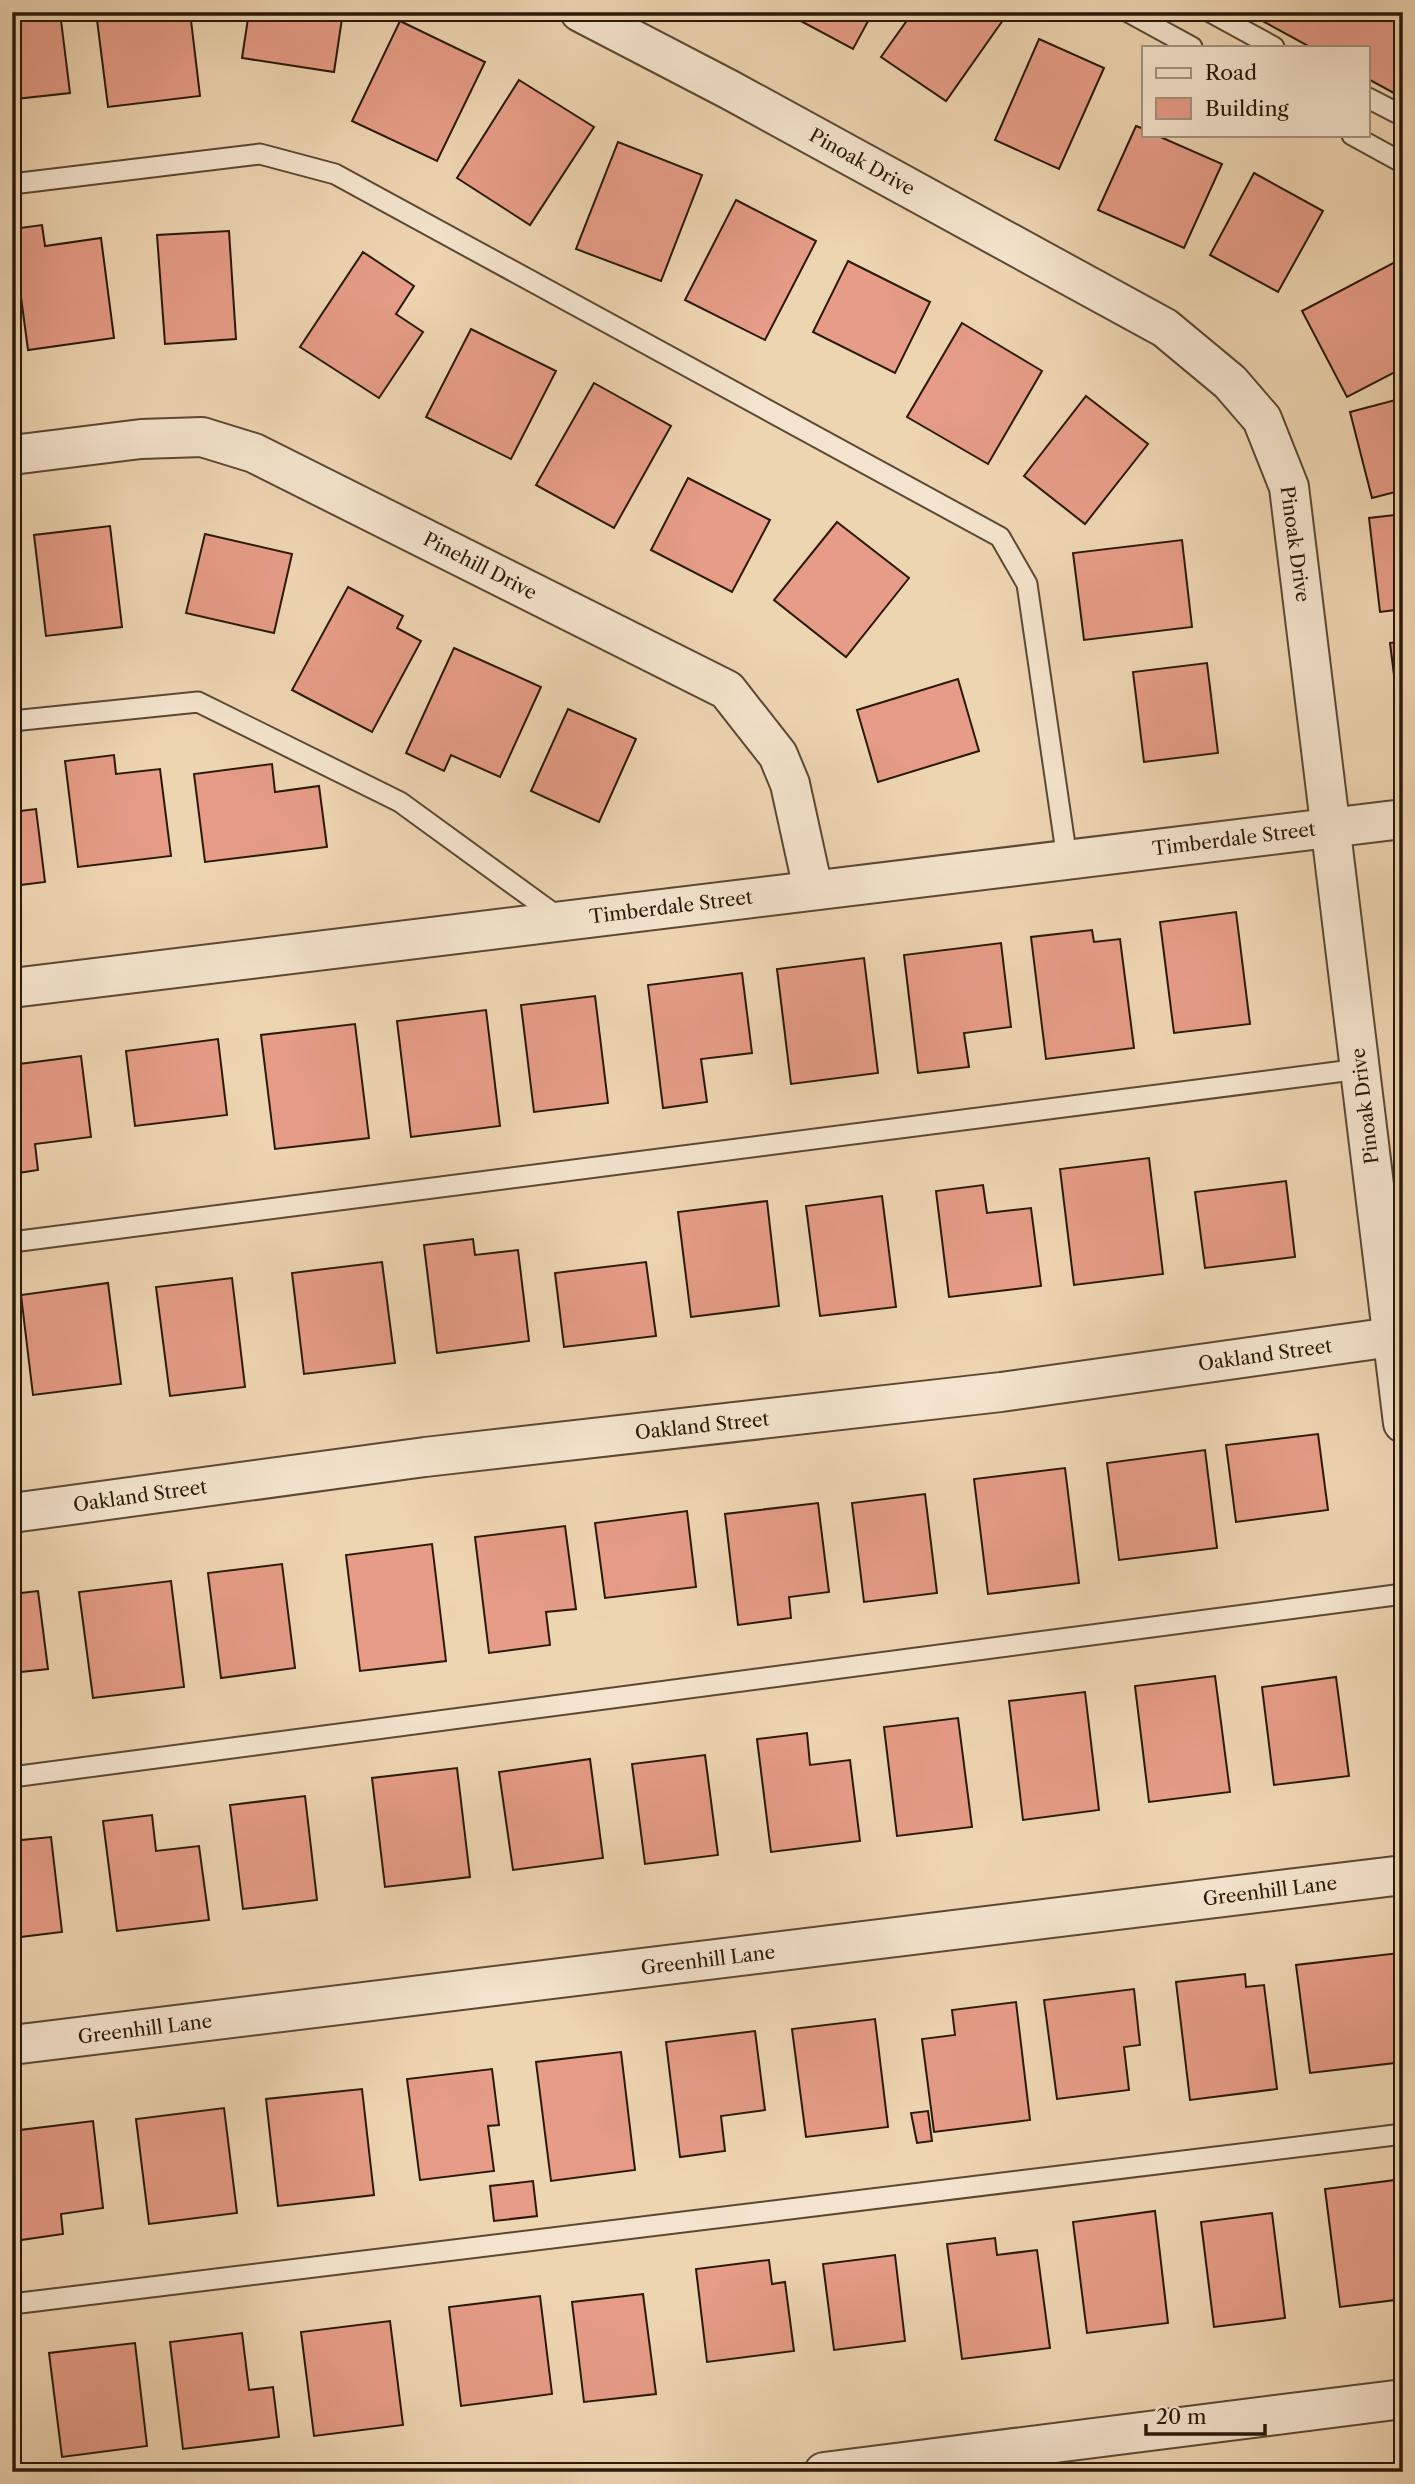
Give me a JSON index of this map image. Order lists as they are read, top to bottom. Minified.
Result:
{"streets":{"street":["Pinoak Drive","Pinehill Drive","Timberdale Street","Oakland Street","Greenhill Lane"]},"crossings":[["Pinoak Drive","Timberdale Street"],["Pinoak Drive","Oakland Street"],["Pinehill Drive","Timberdale Street"]],"legend":["Road","Building"],"scale_bar":"20 m"}
